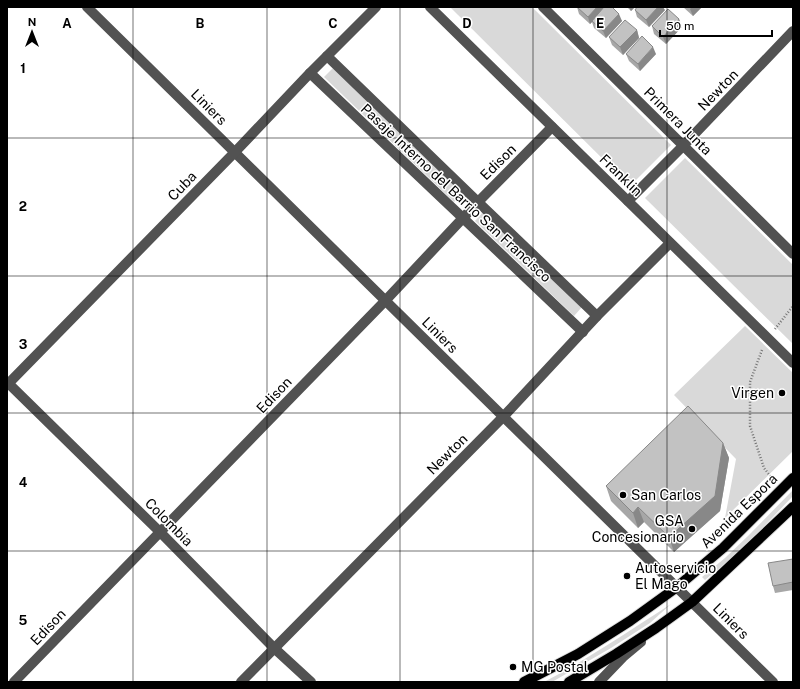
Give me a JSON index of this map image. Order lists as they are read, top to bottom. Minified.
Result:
{"streets":{"main road":["Avenida Espora"],"street":["Newton","Liniers","Primera Junta","Edison","Franklin","Cuba","Pasaje Interno del Barrio San Francisco","Colombia"]},"crossings":[["Newton","Liniers"],["Newton","Primera Junta"],["Newton","Franklin"],["Newton","Pasaje Interno del Barrio San Francisco"],["Newton","Colombia"],["Liniers","Edison"],["Liniers","Cuba"],["Liniers","Avenida Espora"],["Edison","Franklin"],["Edison","Pasaje Interno del Barrio San Francisco"],["Edison","Colombia"],["Cuba","Pasaje Interno del Barrio San Francisco"],["Cuba","Colombia"]],"places":["Virgen","San Carlos","GSA Concesionario","Autoservicio El Mago","MG Postal"],"scale_bar":"50 m","north":"top","grid":{"columns":["A","B","C","D","E"],"rows":["1","2","3","4","5"]}}
